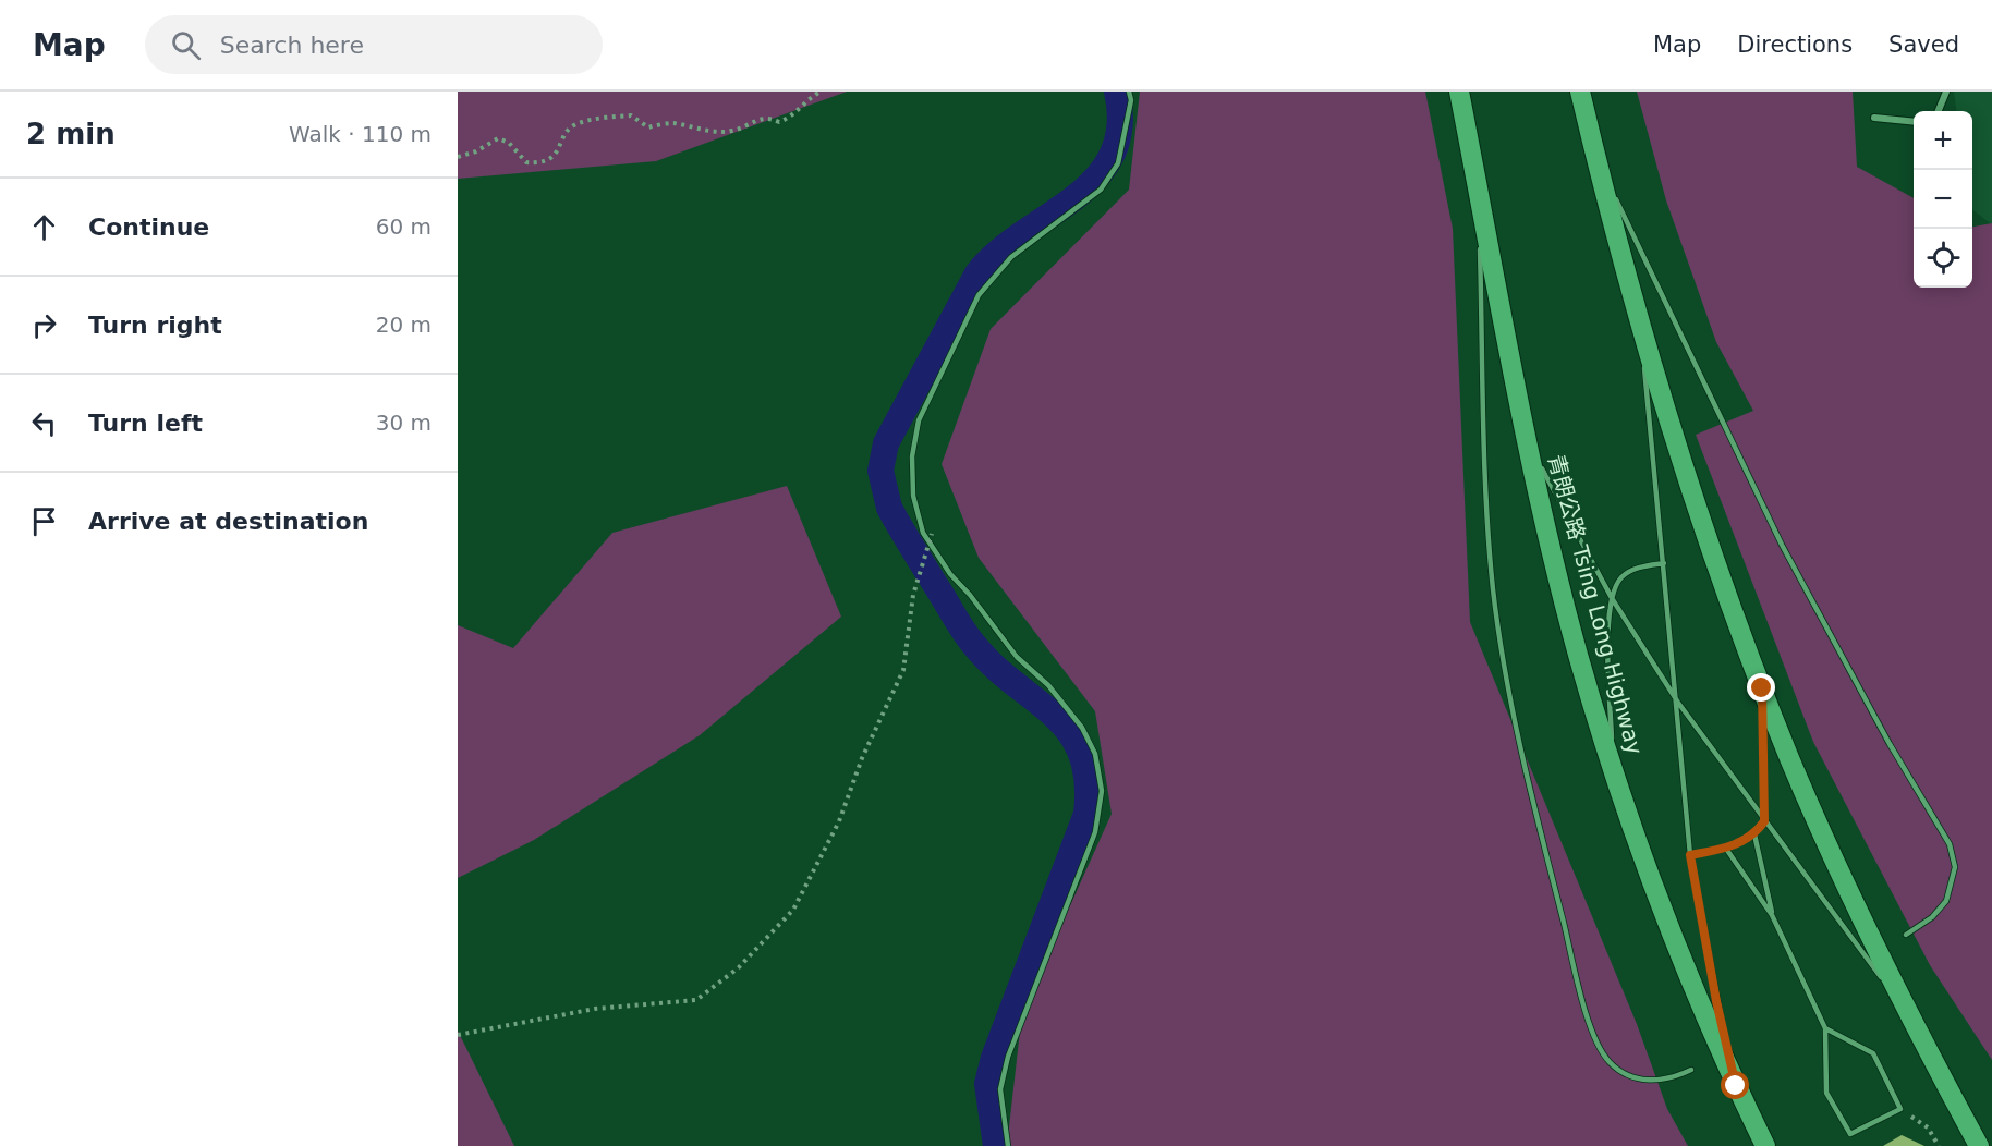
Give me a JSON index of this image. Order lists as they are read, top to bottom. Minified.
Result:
{"streets":{"highway":["青朗公路 Tsing Long Highway"]},"page":{"header":"Map","search":"Search here","nav":["Map","Directions","Saved"],"heading":["2 min","Walk · 110 m"],"map_buttons":["+","−"],"list":[["Continue","60 m"],["Turn right","20 m"],["Turn left","30 m"],"Arrive at destination"]}}
